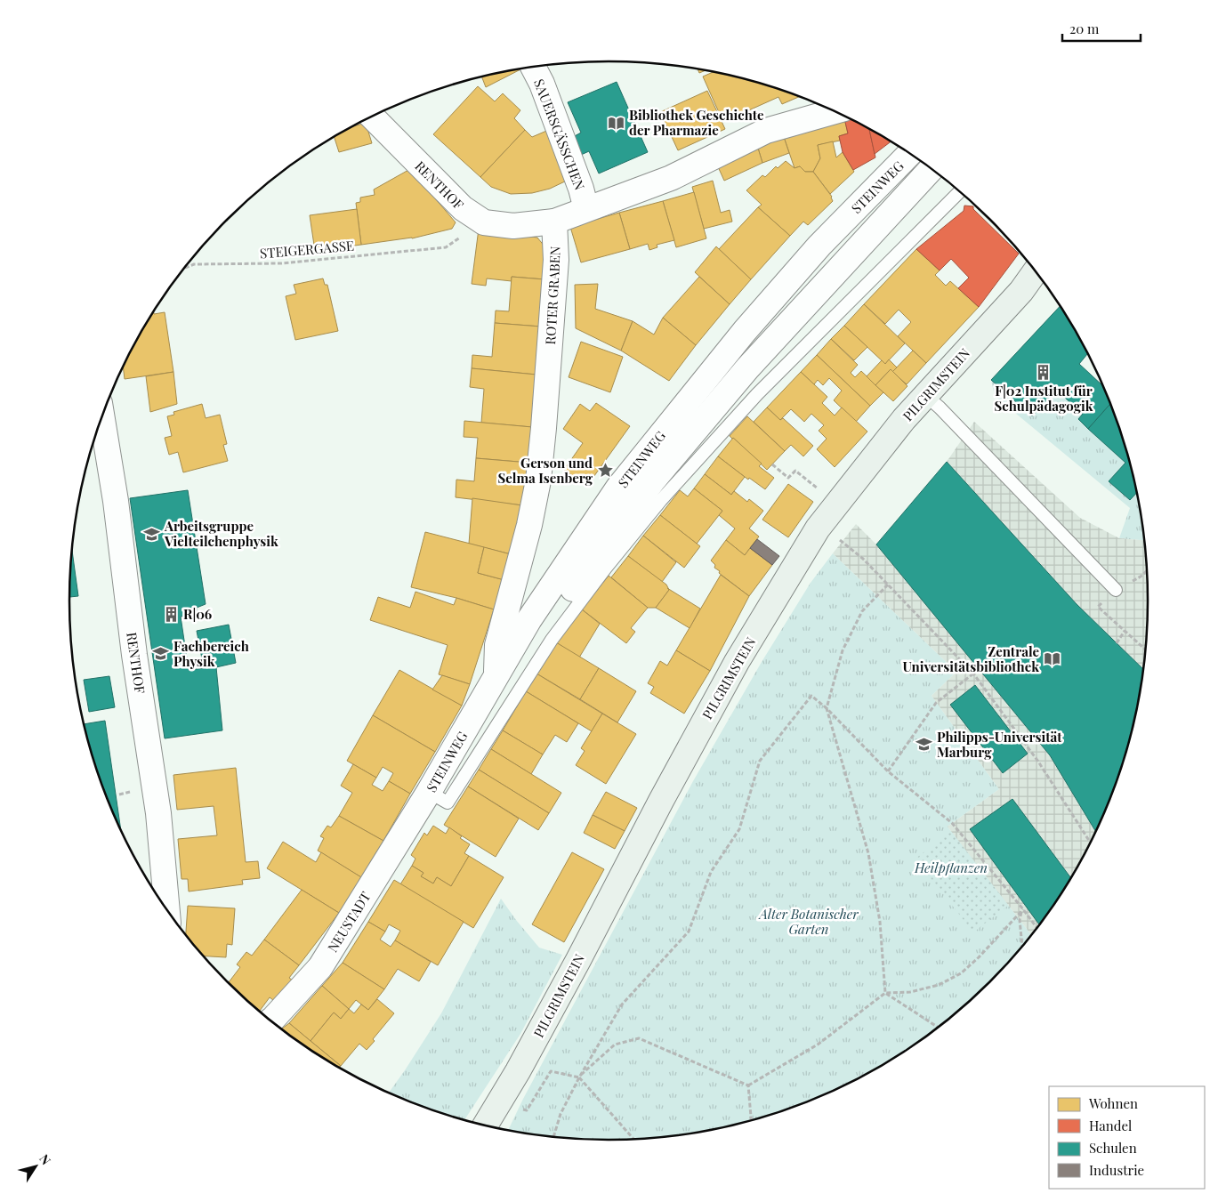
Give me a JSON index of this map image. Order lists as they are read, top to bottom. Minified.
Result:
{"streets":{"main road":["PILGRIMSTEIN"],"street":["SAUERSGÄSSCHEN","RENTHOF","STEINWEG","ROTER GRABEN","NEUSTADT"],"path":["STEIGERGASSE"]},"crossings":[["RENTHOF","ROTER GRABEN"],["STEINWEG","ROTER GRABEN"],["STEINWEG","NEUSTADT"]],"parks":["Heilpflanzen","Alter Botanischer Garten"],"places":{"library":["Bibliothek Geschichte der Pharmazie","Zentrale Universitätsbibliothek"],"building":["F|02 Institut für Schulpädagogik","R|06"],"place":["Gerson und Selma Isenberg"],"school or university":["Arbeitsgruppe Vielteilchenphysik","Fachbereich Physik","Philipps-Universität Marburg"]},"legend":["Wohnen","Handel","Schulen","Industrie"],"scale_bar":"20 m","north":"top right"}
